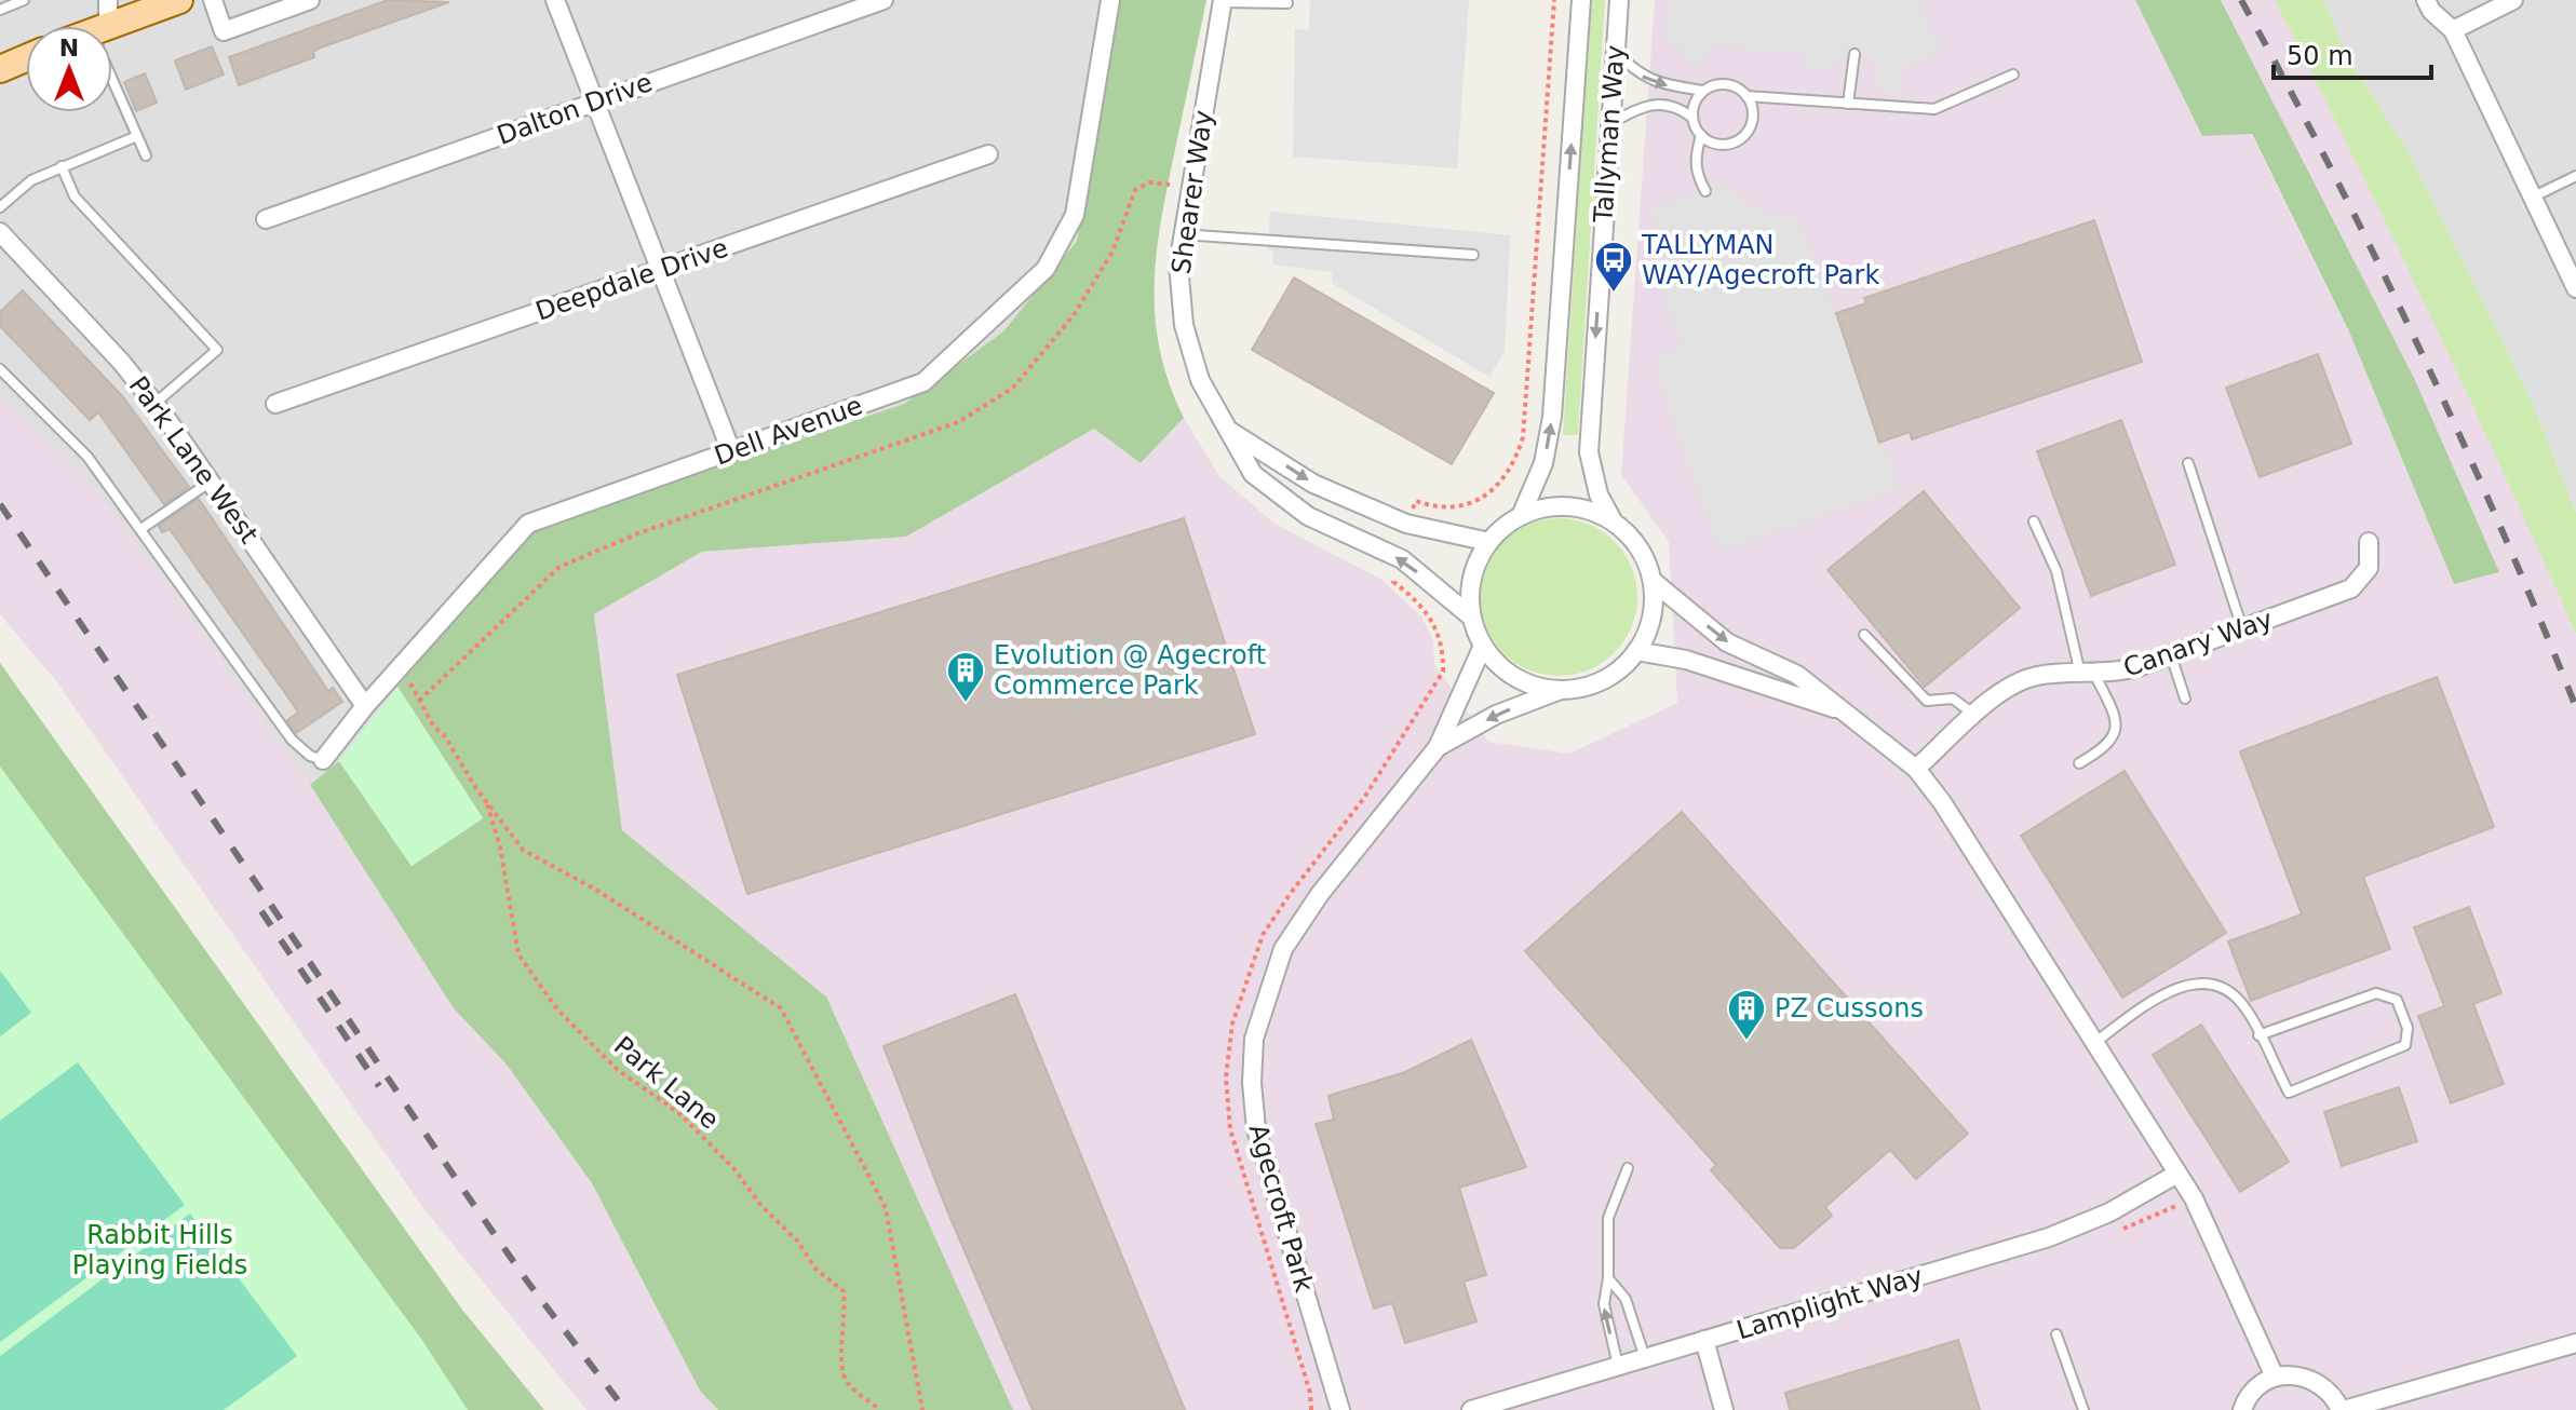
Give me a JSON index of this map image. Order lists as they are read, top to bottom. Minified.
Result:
{"streets":{"street":["Dalton Drive","Tallyman Way","Shearer Way","Deepdale Drive","Dell Avenue","Park Lane West","Canary Way","Agecroft Park","Lamplight Way"],"path":["Park Lane"]},"crossings":[["Tallyman Way","Shearer Way"],["Dell Avenue","Park Lane West"]],"parks":["Rabbit Hills Playing Fields"],"places":{"bus stop":["TALLYMAN WAY/Agecroft Park"],"building":["Evolution @ Agecroft Commerce Park","PZ Cussons"]},"scale_bar":"50 m","north":"top"}
